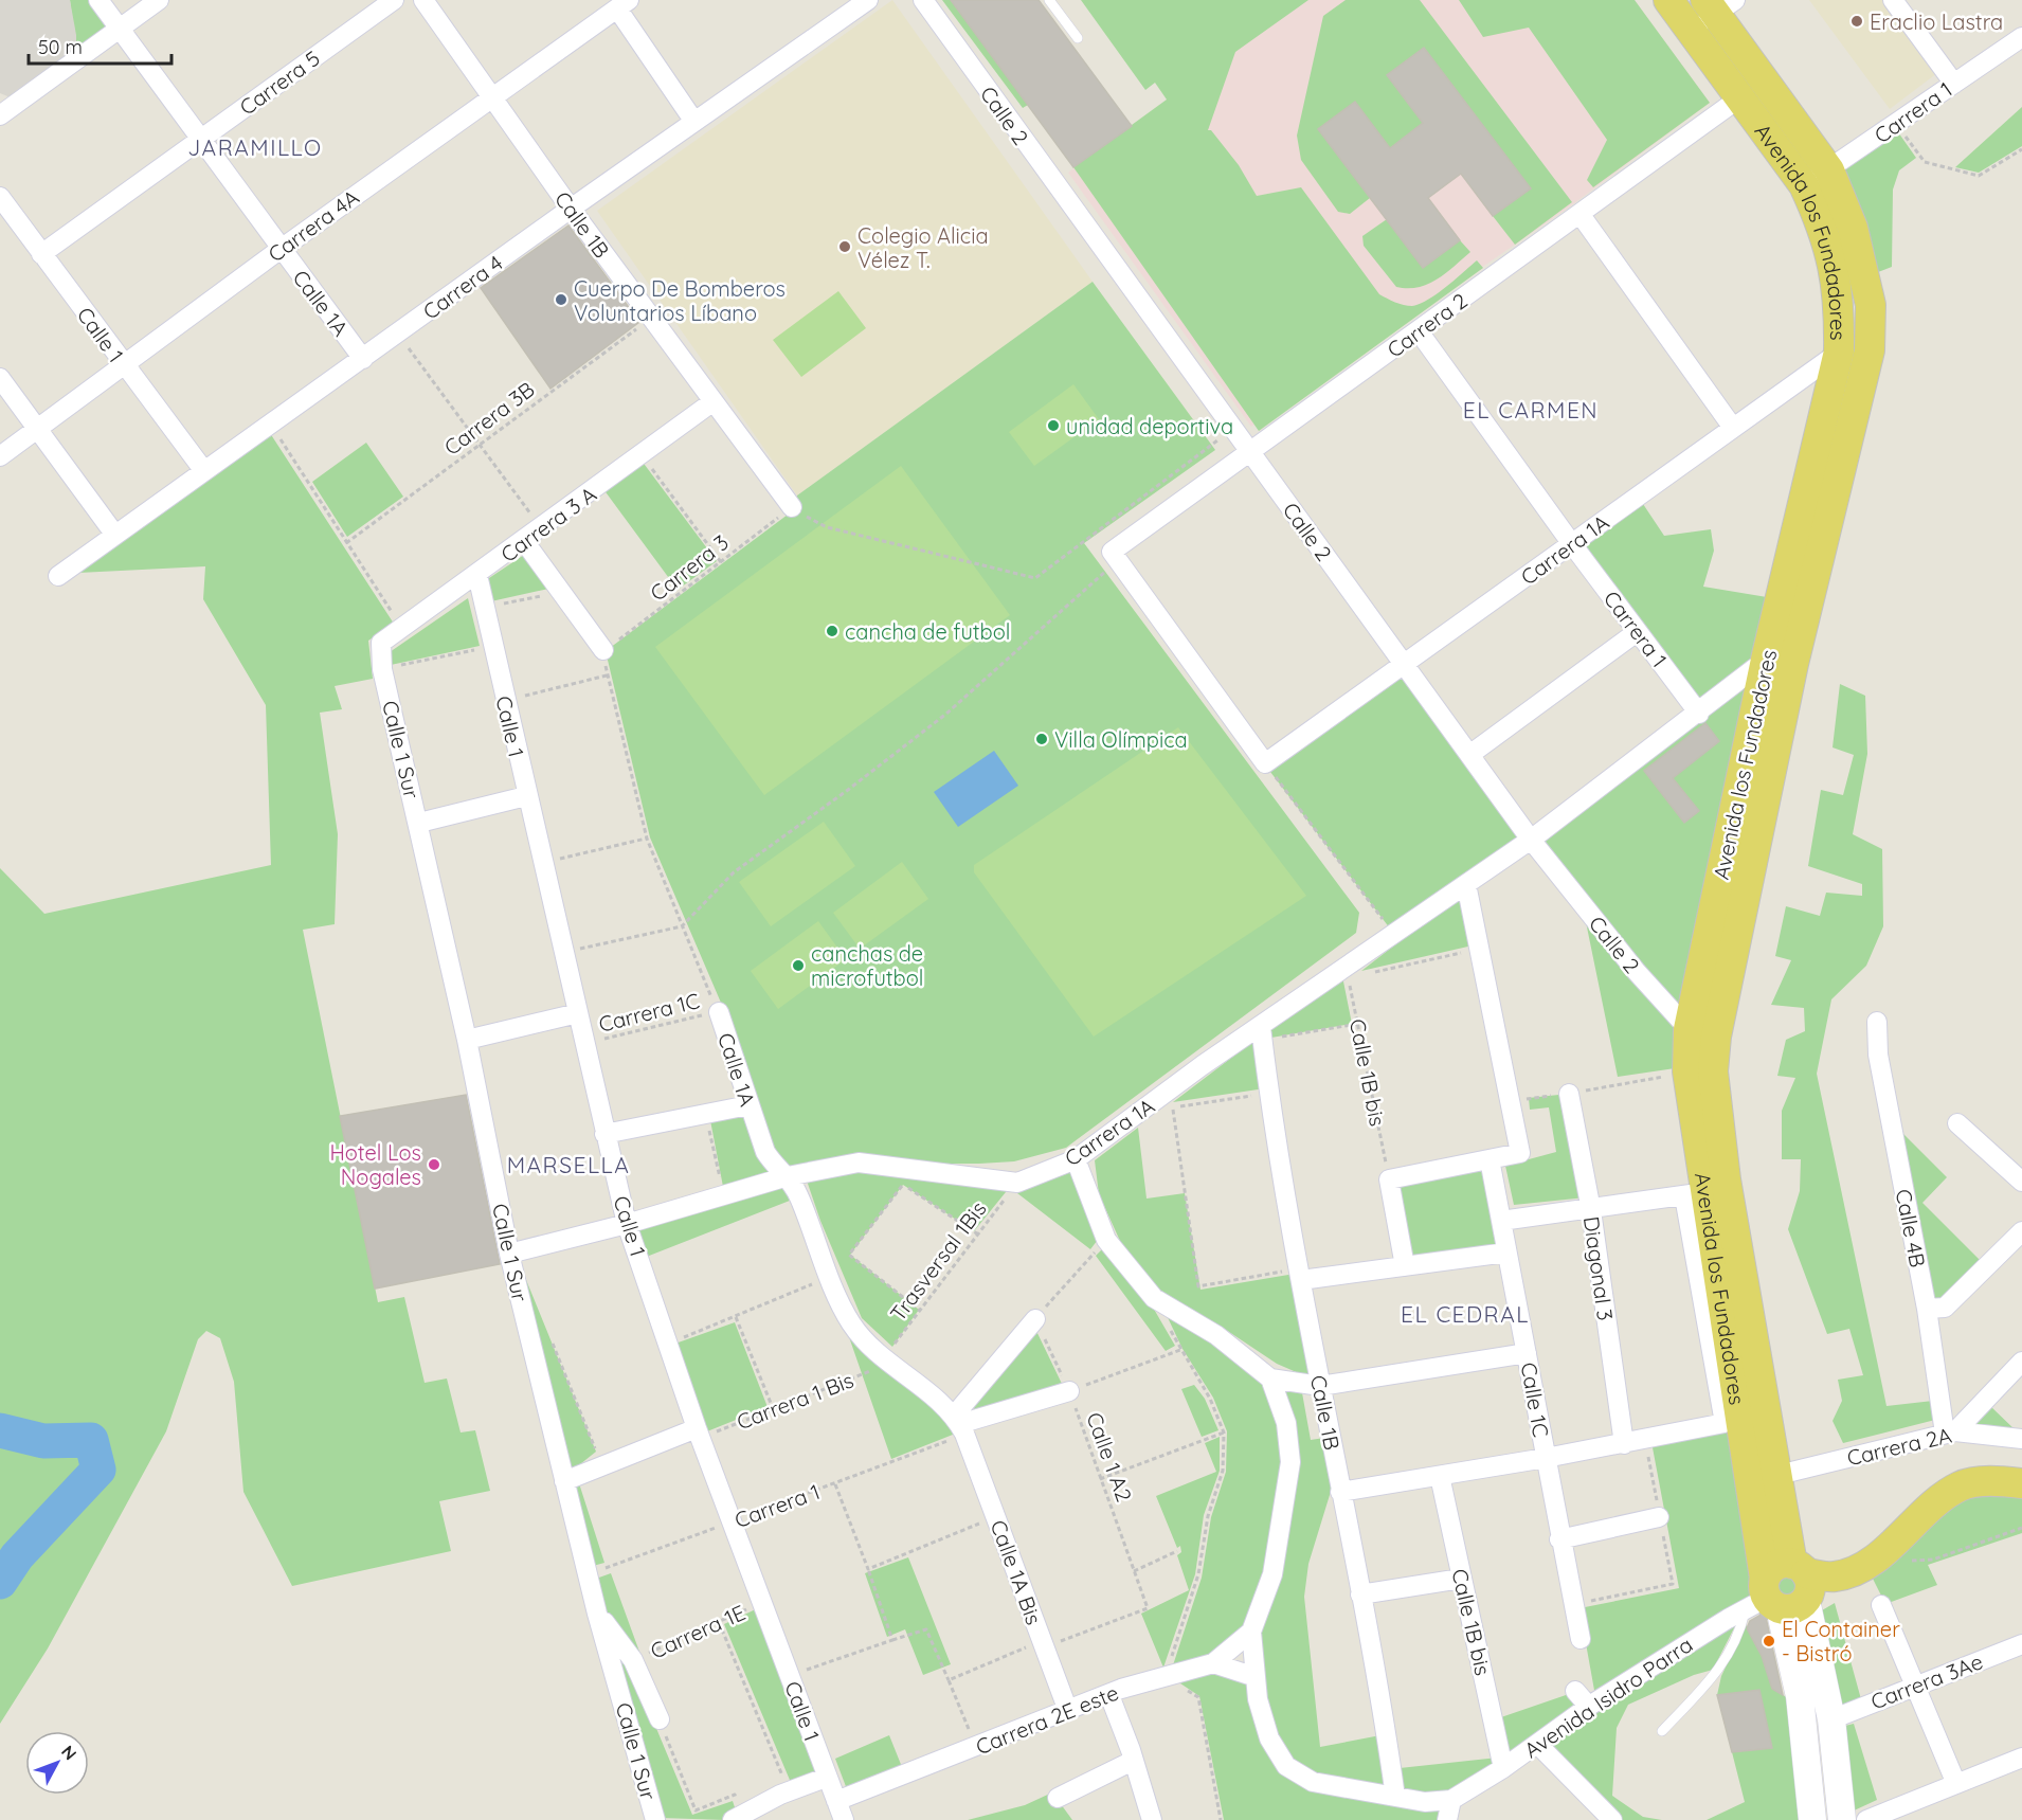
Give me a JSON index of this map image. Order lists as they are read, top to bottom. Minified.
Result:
{"streets":{"main road":["Avenida los Fundadores"],"street":["Carrera 5","Carrera 1","Calle 2","Calle 1B","Carrera 4A","Carrera 4","Calle 1A","Carrera 2","Calle 1","Carrera 3 A","Carrera 1A","Calle 1 Sur","Calle 1B bis","Calle 4B","Diagonal 3","Calle 1C","Carrera 2A","Calle 1A Bis","Carrera 3Ae","Avenida Isidro Parra","Carrera 2E este"],"path":["Carrera 3B","Carrera 3","Carrera 1C","Trasversal 1Bis","Carrera 1 Bis","Calle 1 A2","Carrera 1E"]},"crossings":[["Carrera 5","Calle 1A"],["Carrera 5","Calle 1"],["Carrera 1","Avenida los Fundadores"],["Carrera 1","Calle 1A"],["Carrera 1","Carrera 2"],["Carrera 1","Calle 1"],["Carrera 1","Carrera 1A"],["Carrera 1","Calle 1 Sur"],["Carrera 1","Calle 1A Bis"],["Calle 2","Avenida los Fundadores"],["Calle 2","Carrera 2"],["Calle 2","Carrera 1A"],["Calle 1B","Carrera 4A"],["Calle 1B","Carrera 4"],["Calle 1B","Carrera 3B"],["Calle 1B","Carrera 3 A"],["Calle 1B","Carrera 1A"],["Calle 1B","Carrera 3"],["Carrera 4A","Calle 1A"],["Carrera 4A","Calle 1"],["Avenida los Fundadores","Carrera 2"],["Avenida los Fundadores","Carrera 1A"],["Avenida los Fundadores","Carrera 2A"],["Avenida los Fundadores","Carrera 3Ae"],["Avenida los Fundadores","Avenida Isidro Parra"],["Carrera 4","Calle 1A"],["Carrera 4","Calle 1"],["Calle 1A","Carrera 1A"],["Calle 1A","Carrera 3"],["Calle 1A","Carrera 1C"],["Calle 1A","Trasversal 1Bis"],["Calle 1A","Carrera 1 Bis"],["Calle 1A","Calle 1A Bis"],["Calle 1","Carrera 3 A"],["Calle 1","Carrera 1A"],["Calle 1","Carrera 1C"],["Calle 1","Carrera 1 Bis"],["Calle 1","Carrera 1E"],["Calle 1","Carrera 2E este"],["Carrera 3 A","Calle 1 Sur"],["Carrera 1A","Calle 1 Sur"],["Carrera 1A","Calle 1B bis"],["Carrera 1A","Trasversal 1Bis"],["Calle 1B bis","Avenida Isidro Parra"],["Calle 4B","Carrera 2A"],["Trasversal 1Bis","Carrera 1 Bis"],["Calle 1 A2","Calle 1A Bis"],["Calle 1A Bis","Carrera 2E este"]],"districts":["JARAMILLO","EL CARMEN","MARSELLA","EL CEDRAL"],"places":["Eraclio Lastra","Colegio Alicia Vélez T.","Cuerpo De Bomberos Voluntarios Líbano","unidad deportiva","cancha de futbol","Villa Olímpica","canchas de microfutbol","Hotel Los Nogales","El Container - Bistró"],"scale_bar":"50 m","north":"top right"}
